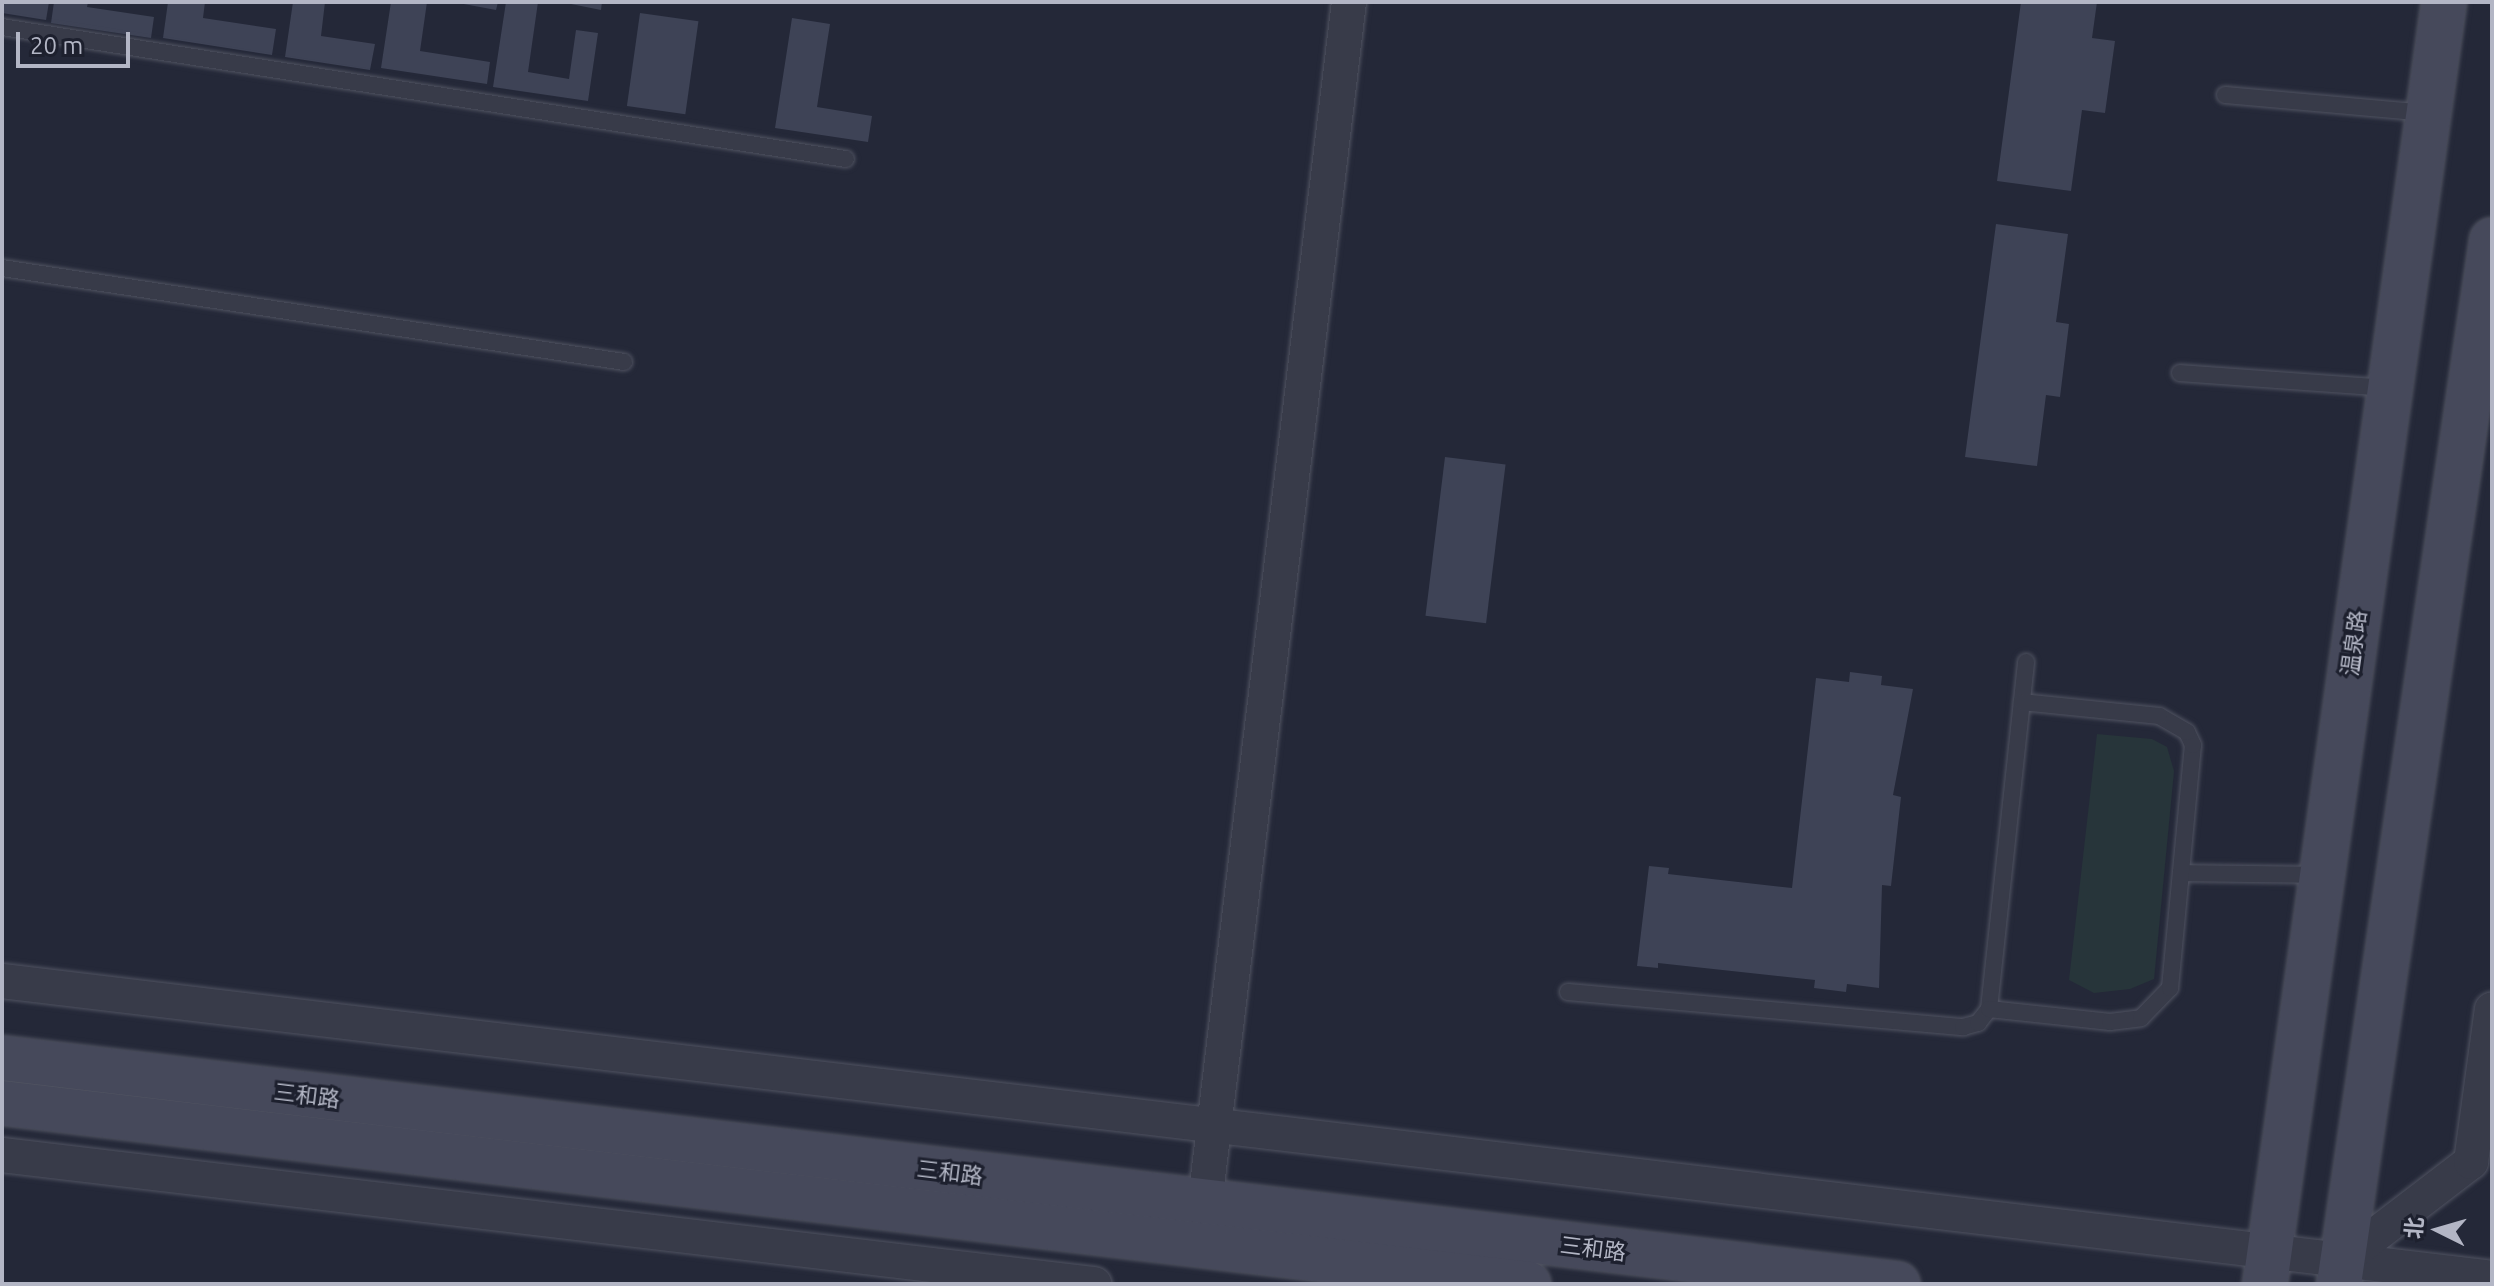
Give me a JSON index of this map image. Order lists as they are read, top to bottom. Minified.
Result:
{"streets":{"main road":["温泉路","三和路"]},"scale_bar":"20 m","north":"left"}
